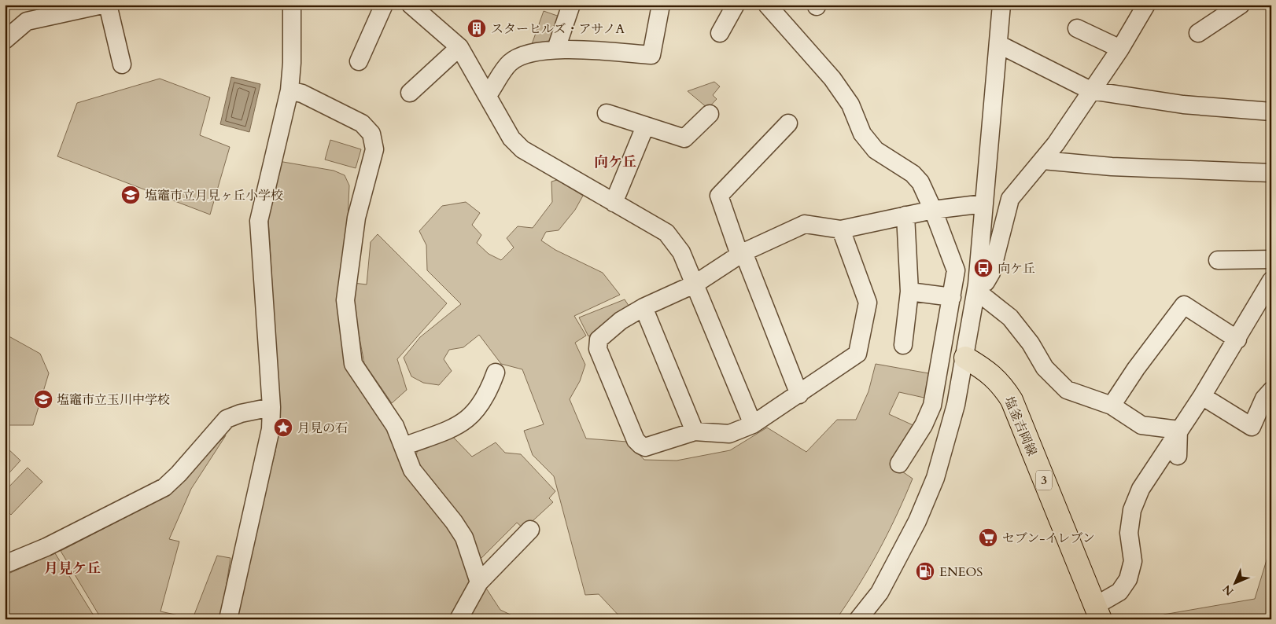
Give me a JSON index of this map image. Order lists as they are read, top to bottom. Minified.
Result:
{"streets":{"main road":["塩釜吉岡線","3"]},"districts":["向ケ丘","月見ケ丘"],"places":{"building":["スターヒルズ・アサノA"],"school or university":["塩竈市立月見ヶ丘小学校","塩竈市立玉川中学校"],"bus stop":["向ケ丘"],"place":["月見の石"],"supermarket":["セブン-イレブン"],"fuel station":["ENEOS"]},"north":"bottom left"}
